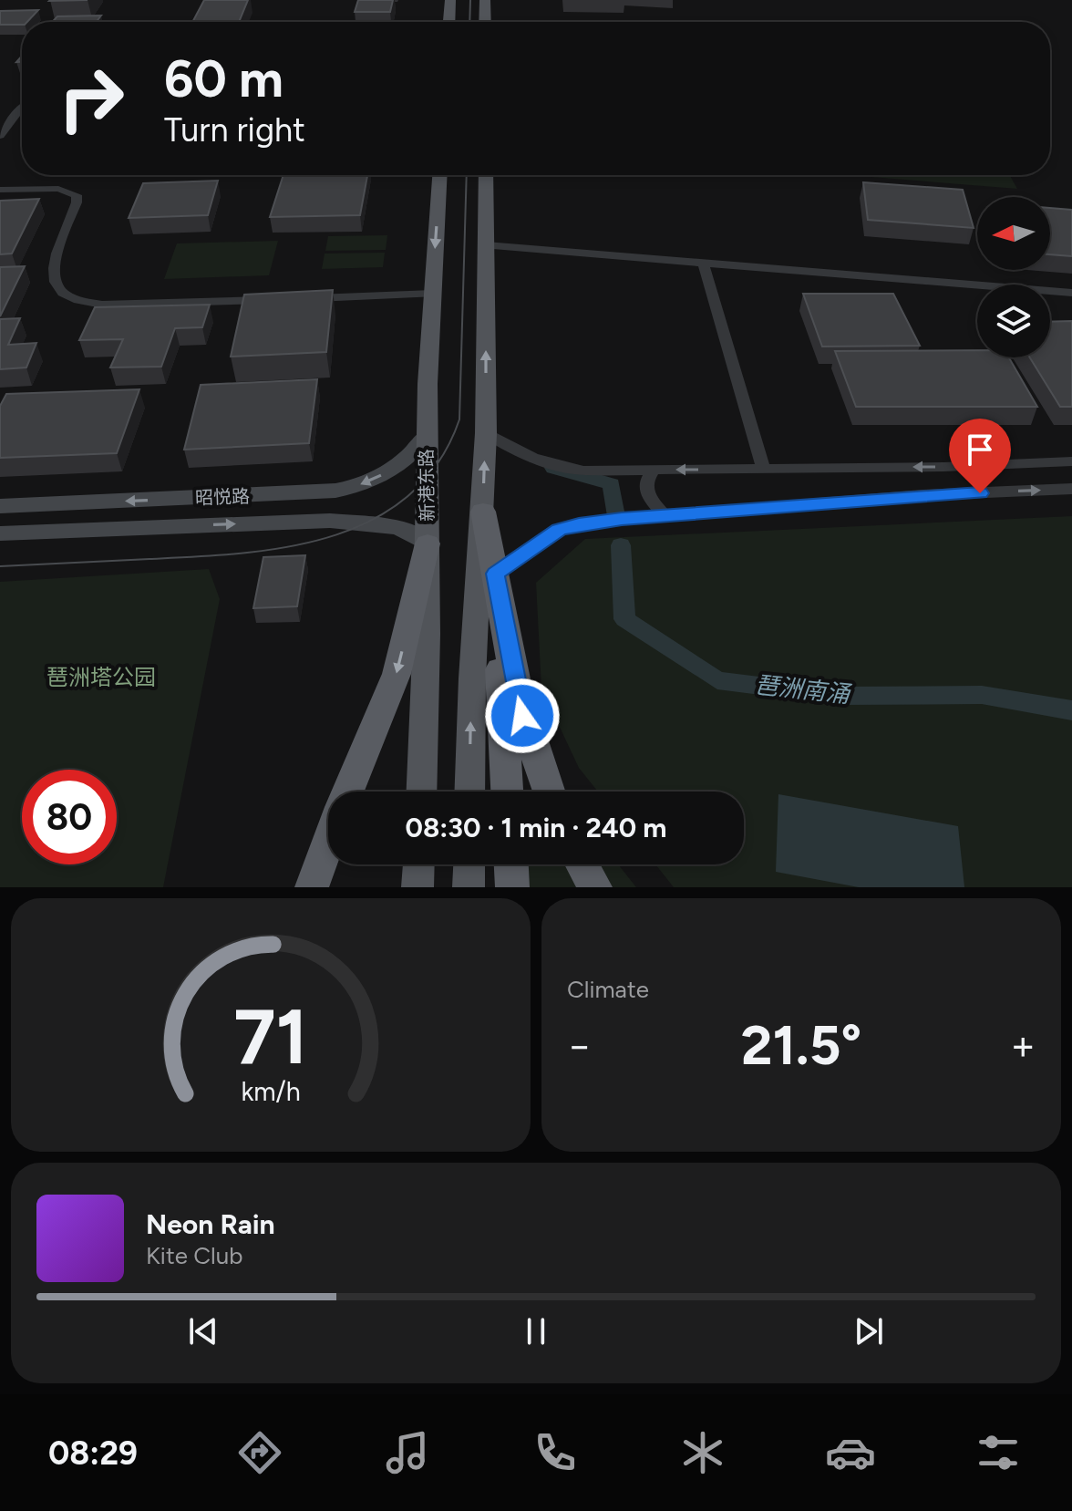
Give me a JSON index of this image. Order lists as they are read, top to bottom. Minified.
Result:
{"streets":{"main road":["新港东路","昭悦路"]},"crossings":[["新港东路","昭悦路"]],"water":["琶洲南涌"],"parks":["琶洲塔公园"],"north":"left","page":{"turn":["60 m","Turn right"],"limit":"80","trip":"08:30 · 1 min · 240 m","tile":"Climate","heat":["−","21.5°","+"],"song":["Neon Rain","Kite Club"],"tabs":"08:29","gauge":["71","km/h"]}}
